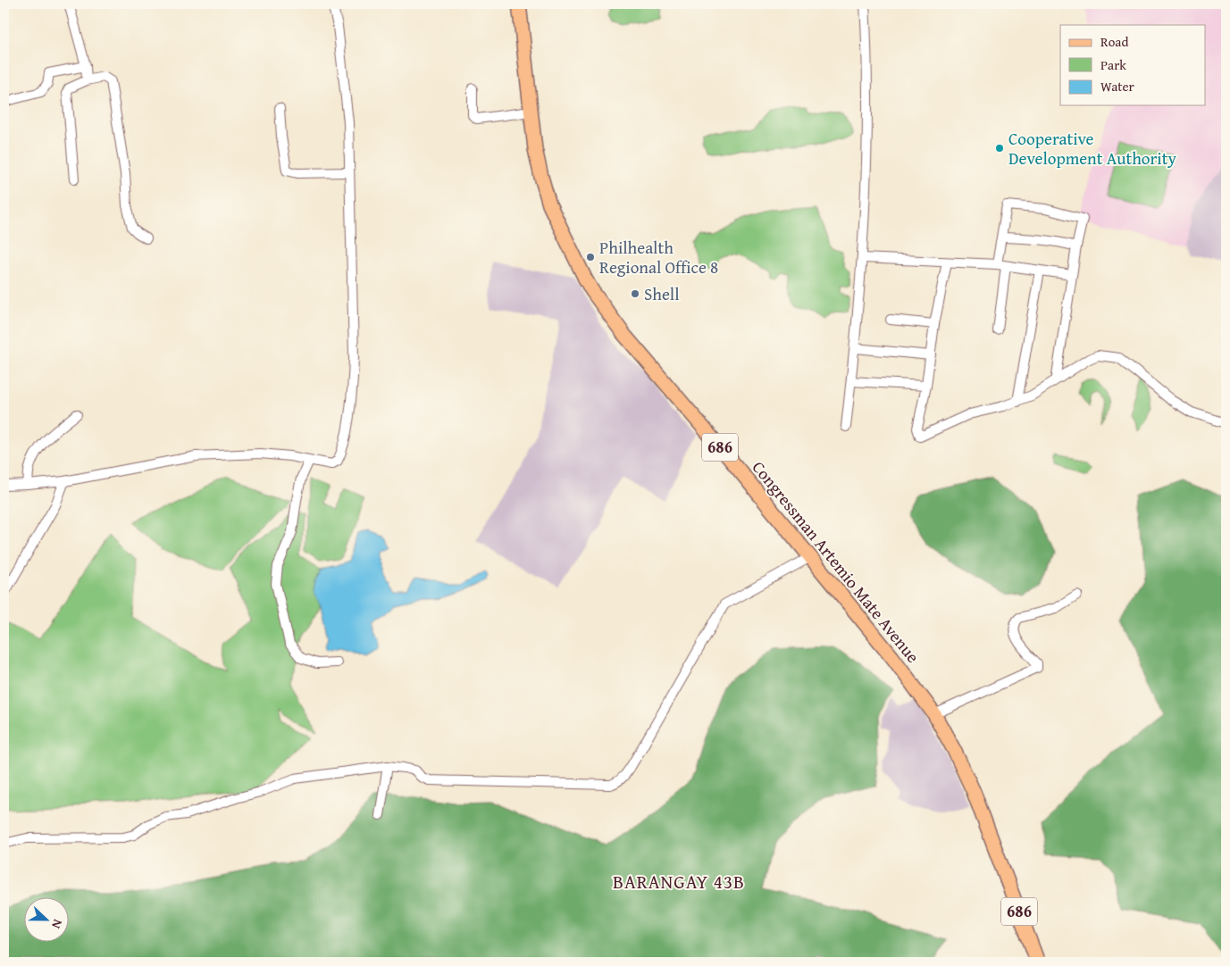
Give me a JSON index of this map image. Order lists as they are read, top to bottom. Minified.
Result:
{"streets":{"main road":["686","Congressman Artemio Mate Avenue"]},"districts":["BARANGAY 43B"],"places":["Cooperative Development Authority","Philhealth Regional Office 8","Shell"],"legend":["Road","Park","Water"],"north":"right"}
